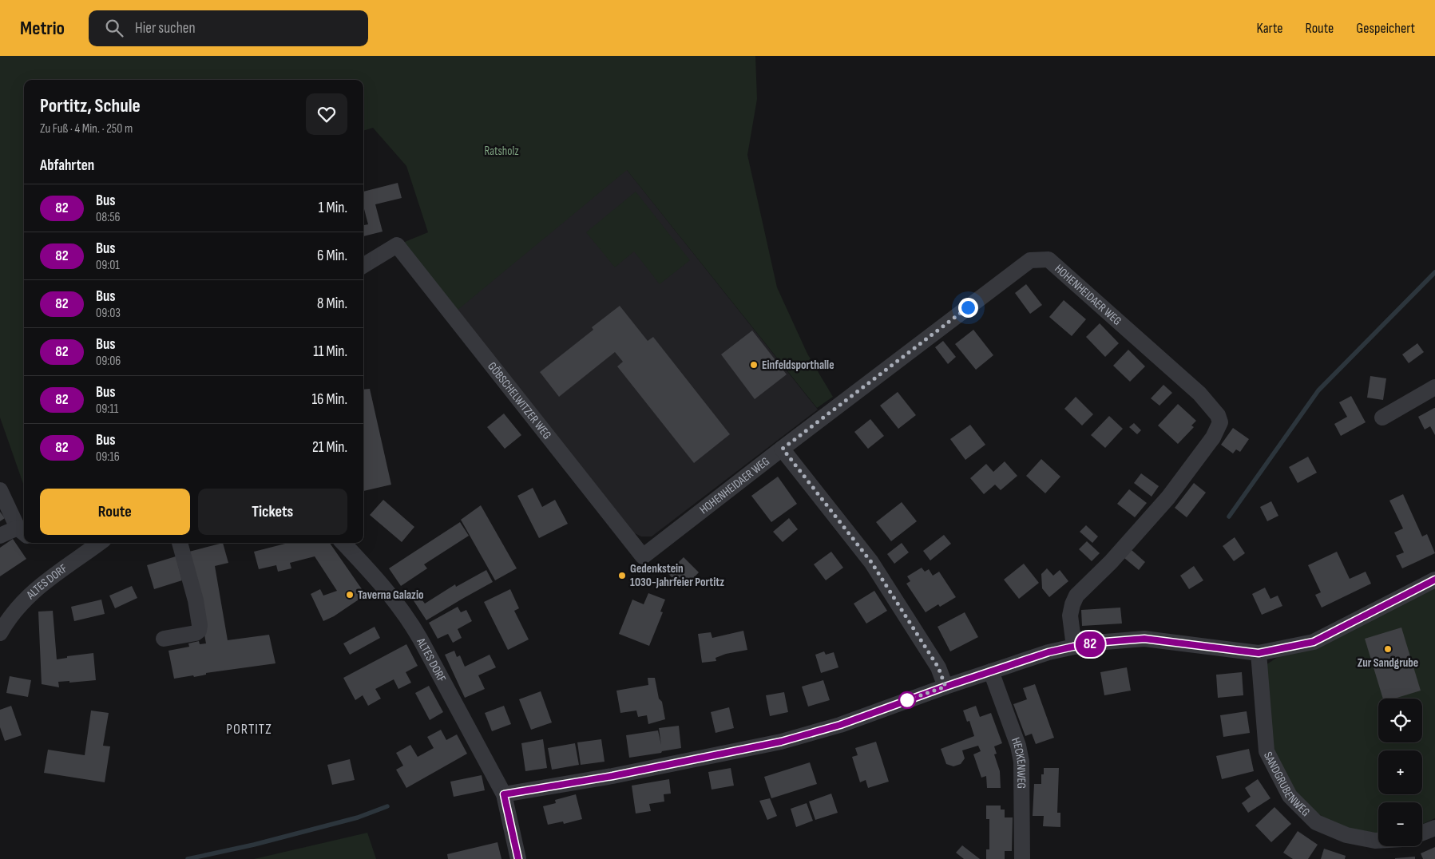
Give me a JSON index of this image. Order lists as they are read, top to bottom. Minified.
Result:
{"streets":{"street":["HOHENHEIDAER WEG","GÖBSCHELWITZER WEG","ALTES DORF","HECKENWEG","SANDGRUBENWEG"]},"crossings":[["HOHENHEIDAER WEG","GÖBSCHELWITZER WEG"]],"districts":["PORTITZ"],"parks":["Ratsholz"],"places":["Einfeldsporthalle","Gedenkstein 1030-Jahrfeier Portitz","Taverna Galazio","Zur Sandgrube"],"lines":["bus line 82"],"page":{"header":"Metrio","search":"Hier suchen","nav":["Karte","Route","Gespeichert"],"on_map":"82","heading":[["Portitz, Schule","Zu Fuß · 4 Min. · 250 m"],"Abfahrten"],"list":[{"mark":"82","name":"Bus","note":"08:56","value":"1 Min."},{"mark":"82","name":"Bus","note":"09:01","value":"6 Min."},{"mark":"82","name":"Bus","note":"09:03","value":"8 Min."},{"mark":"82","name":"Bus","note":"09:06","value":"11 Min."},{"mark":"82","name":"Bus","note":"09:11","value":"16 Min."},{"mark":"82","name":"Bus","note":"09:16","value":"21 Min."}],"buttons":["Route","Tickets"],"map_buttons":["+","−"]}}
